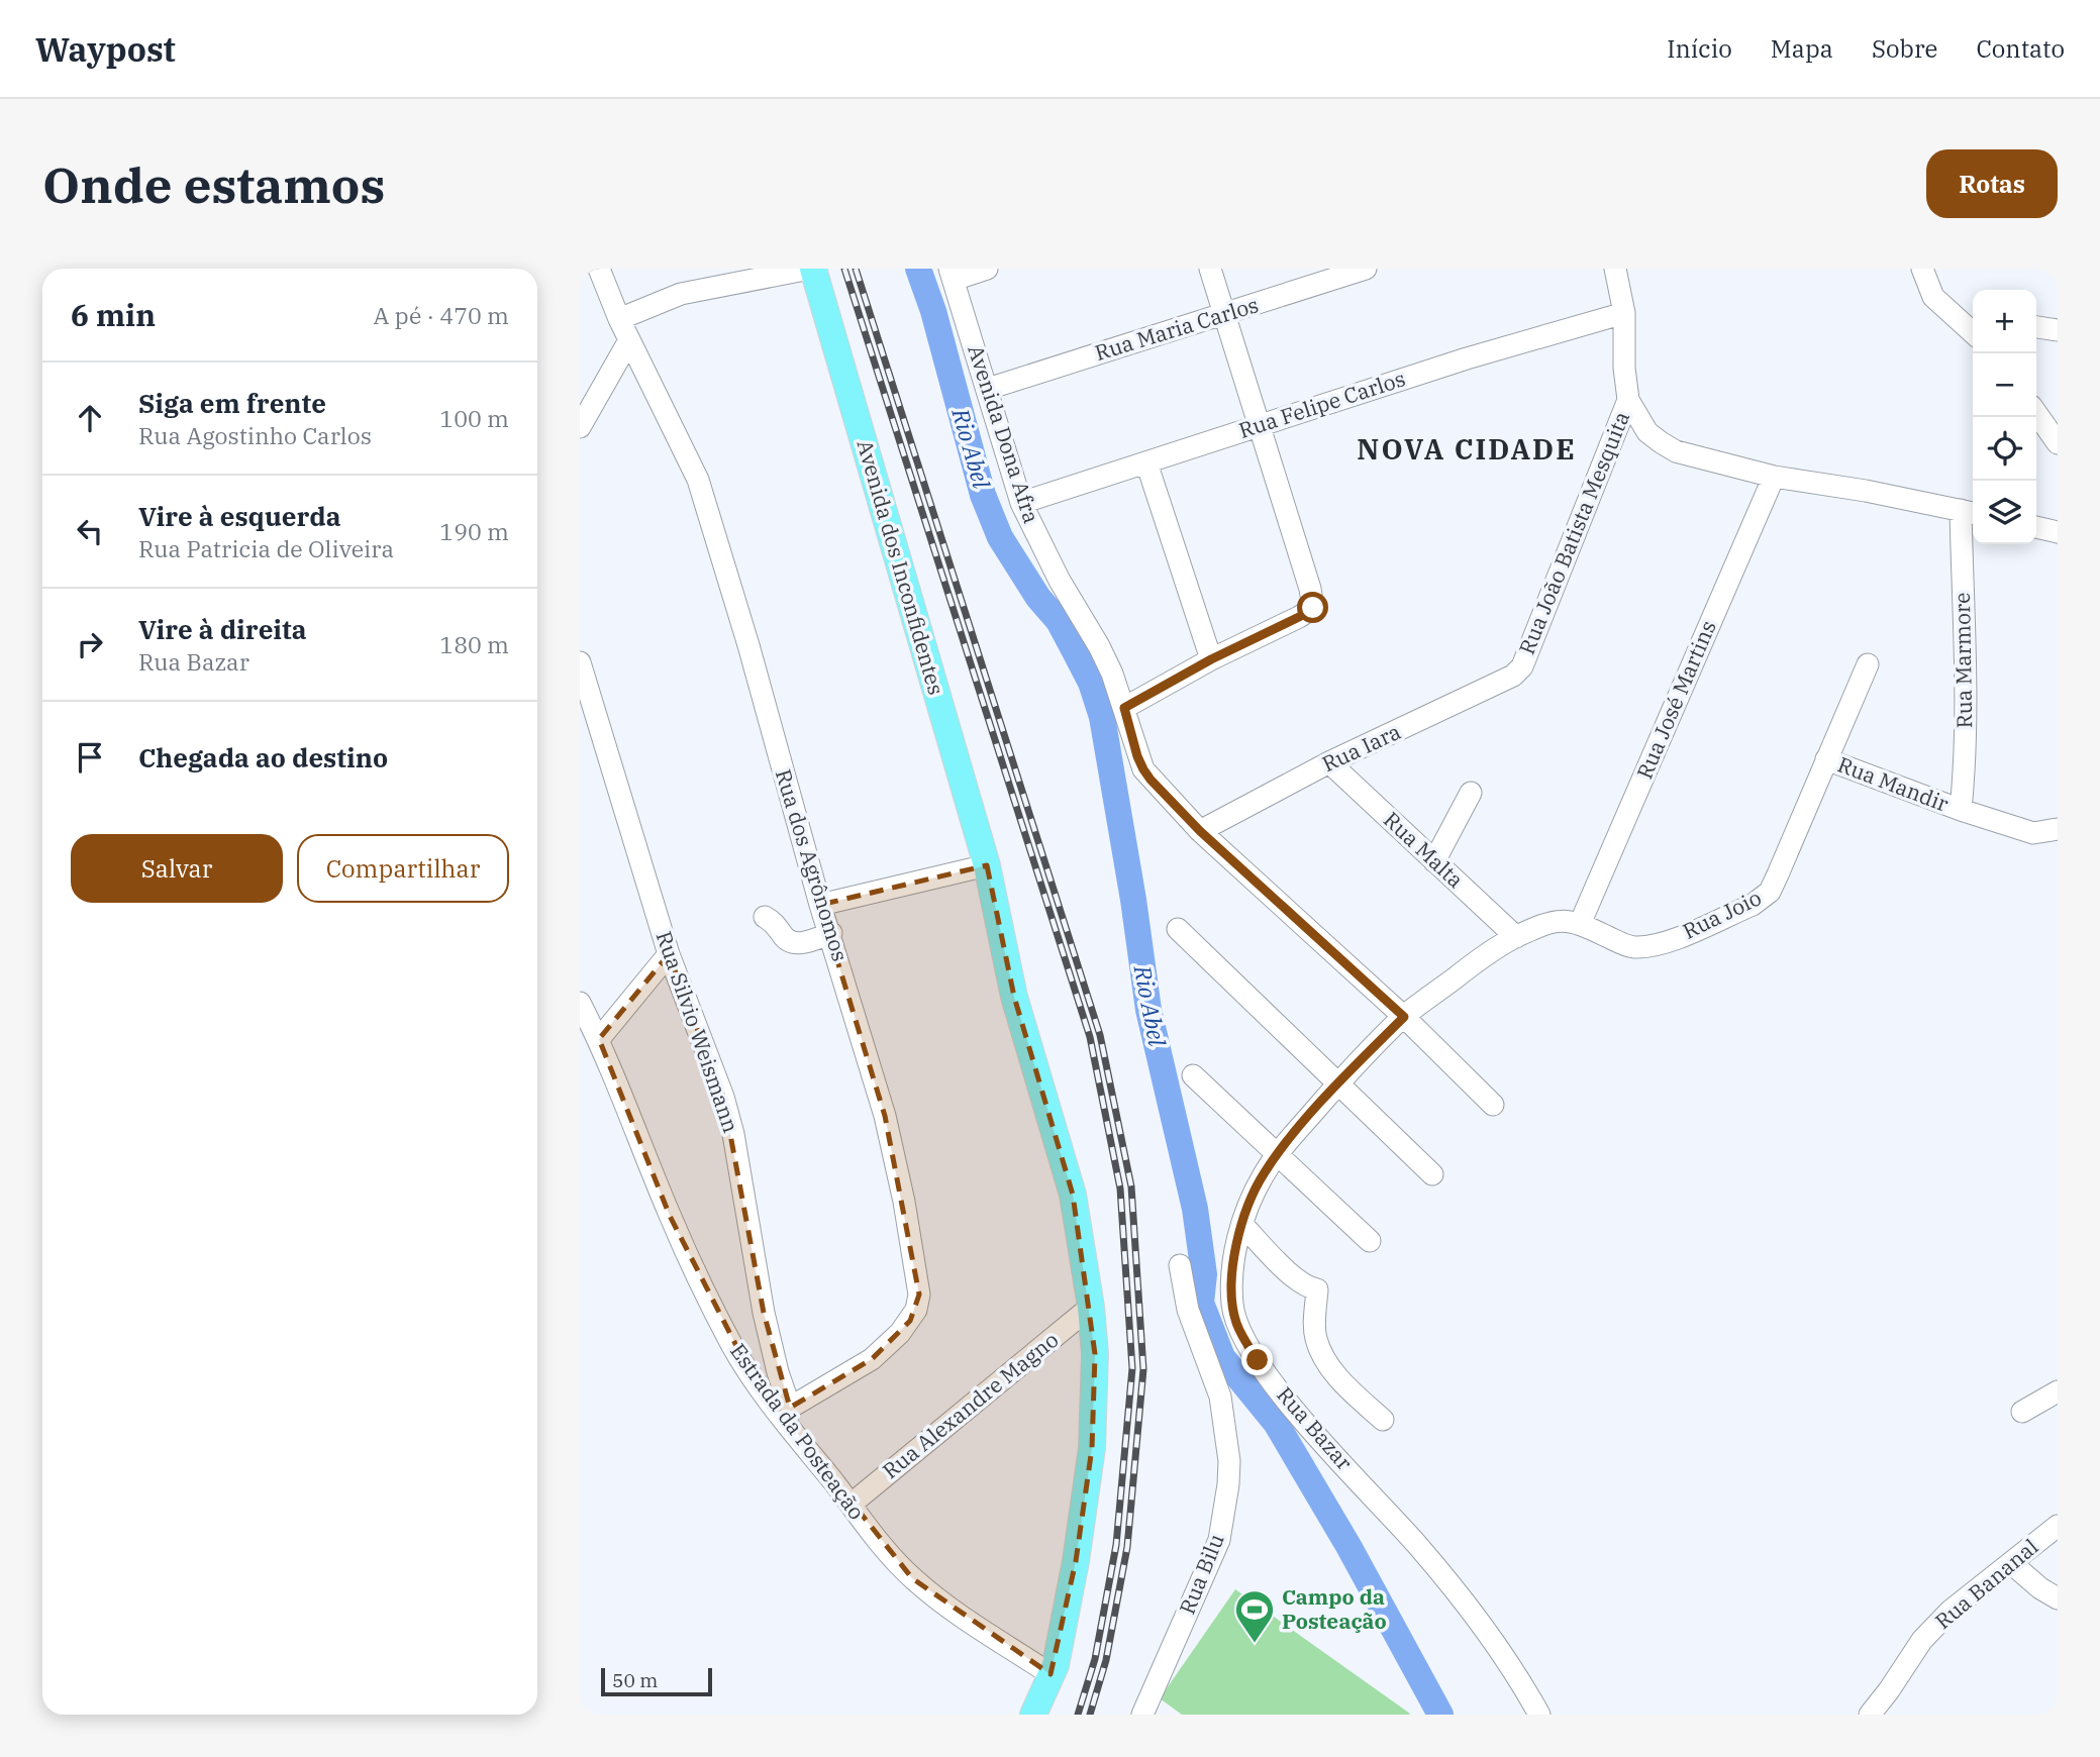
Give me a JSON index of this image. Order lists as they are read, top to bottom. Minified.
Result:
{"streets":{"main road":["Avenida dos Inconfidentes"],"street":["Rua Maria Carlos","Rua Felipe Carlos","Avenida Dona Afra","Rua João Batista Mesquita","Rua Marmore","Rua José Martins","Rua Iara","Rua Mandir","Rua Malta","Rua dos Agrônomos","Rua Joio","Rua Silvio Weismann","Rua Alexandre Magno","Rua Bazar","Estrada da Posteação","Rua Bilu","Rua Bananal"]},"crossings":[["Rua Maria Carlos","Avenida Dona Afra"],["Rua Felipe Carlos","Avenida Dona Afra"],["Avenida Dona Afra","Rua Iara"],["Avenida Dona Afra","Rua Bazar"],["Rua João Batista Mesquita","Rua Iara"],["Avenida dos Inconfidentes","Rua Alexandre Magno"],["Avenida dos Inconfidentes","Estrada da Posteação"],["Rua Marmore","Rua Mandir"],["Rua José Martins","Rua Joio"],["Rua José Martins","Rua Bazar"],["Rua Iara","Rua Malta"],["Rua Mandir","Rua Joio"],["Rua Malta","Rua Bazar"],["Rua dos Agrônomos","Rua Silvio Weismann"],["Rua dos Agrônomos","Estrada da Posteação"],["Rua Joio","Rua Bazar"],["Rua Silvio Weismann","Estrada da Posteação"],["Rua Alexandre Magno","Estrada da Posteação"]],"districts":["NOVA CIDADE"],"water":["Rio Abel"],"places":{"sports":["Campo da Posteação"]},"scale_bar":"50 m","page":{"header":"Waypost","nav":["Início","Mapa","Sobre","Contato"],"buttons":["Rotas",["Salvar","Compartilhar"]],"title":"Onde estamos","heading":["6 min","A pé · 470 m"],"map_buttons":["+","−"],"list":[["Siga em frente","Rua Agostinho Carlos","100 m"],["Vire à esquerda","Rua Patricia de Oliveira","190 m"],["Vire à direita","Rua Bazar","180 m"],"Chegada ao destino"],"scale":"50 m"}}
